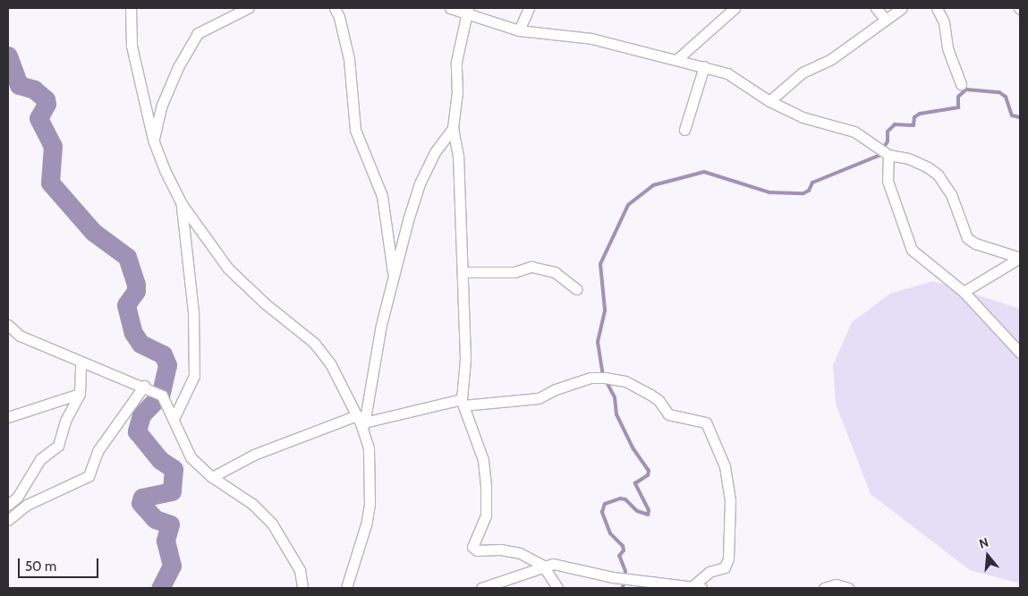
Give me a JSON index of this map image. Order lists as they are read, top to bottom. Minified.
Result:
{"scale_bar":"50 m","north":"top"}
